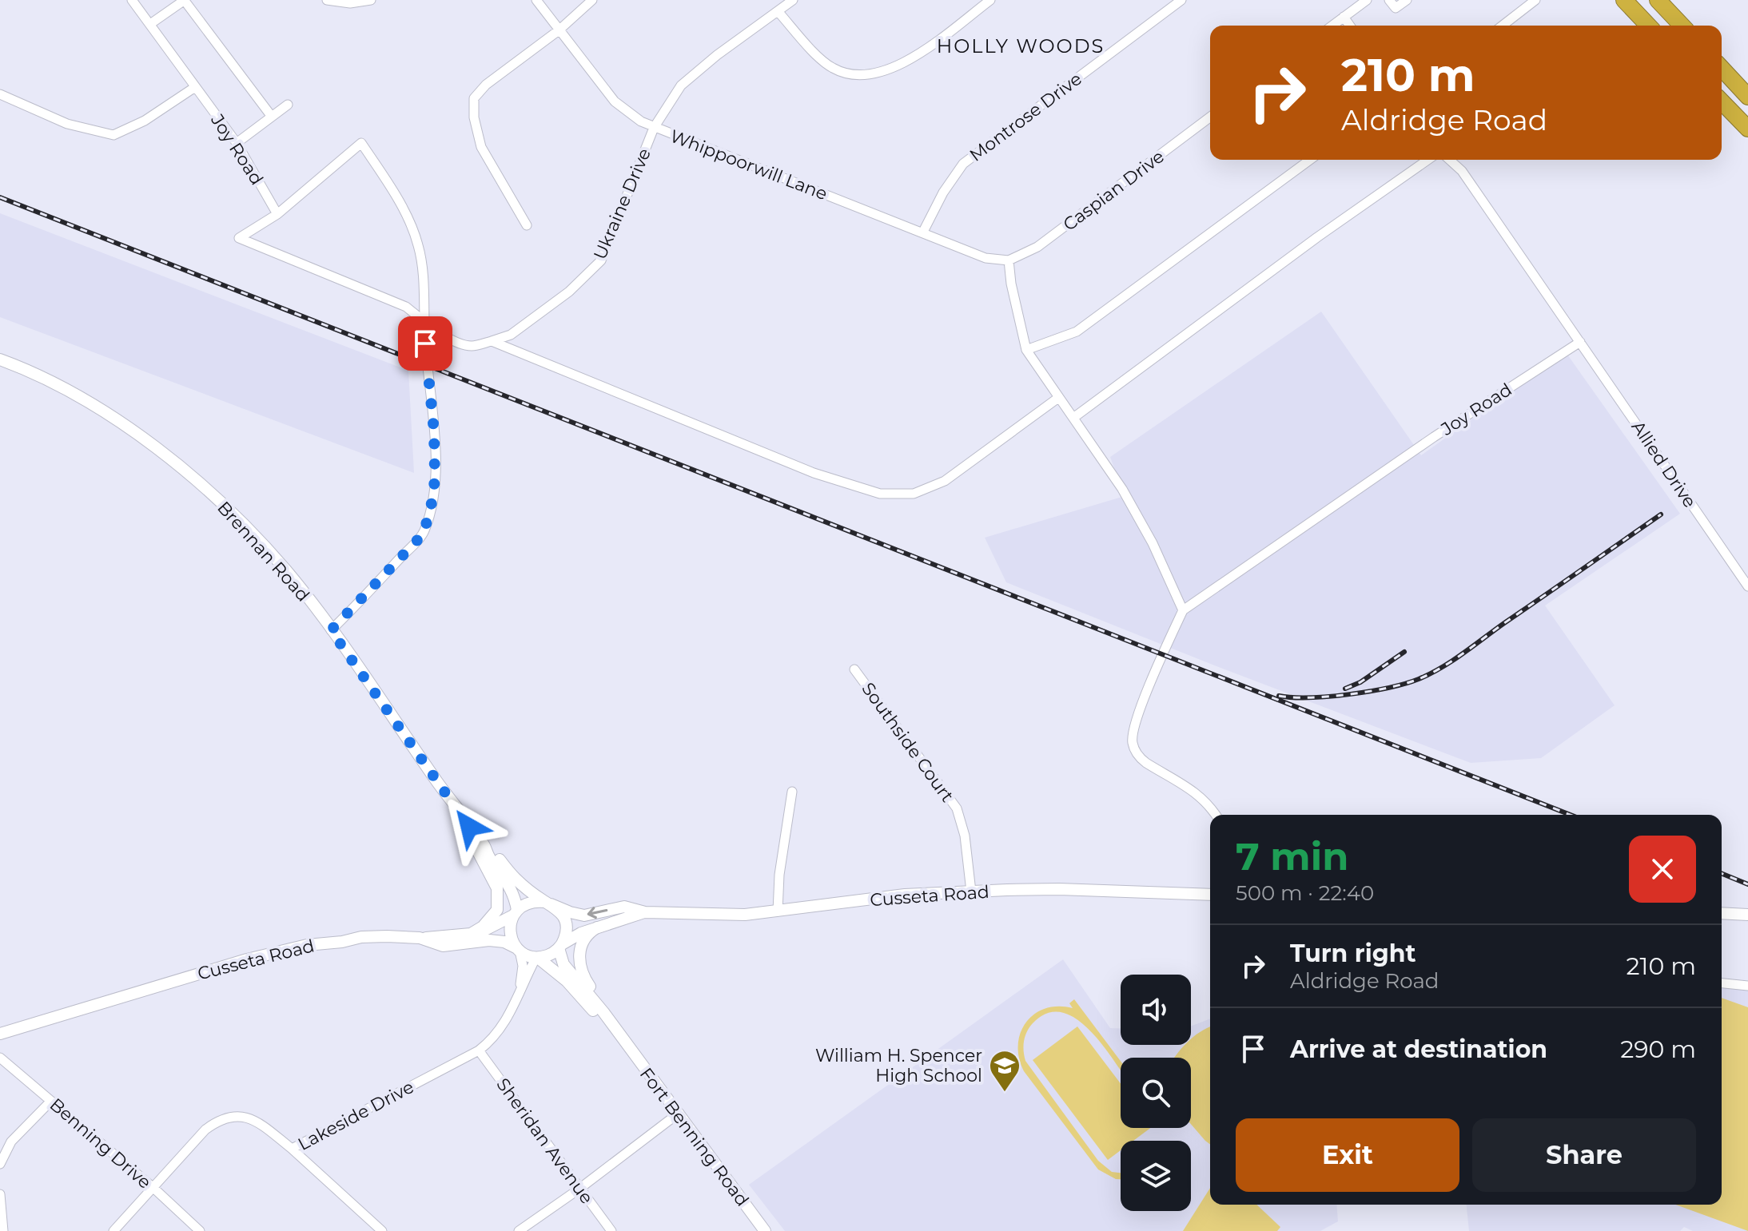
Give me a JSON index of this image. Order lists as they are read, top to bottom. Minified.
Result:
{"streets":{"street":["Montrose Drive","Joy Road","Whippoorwill Lane","Caspian Drive","Ukraine Drive","Allied Drive","Brennan Road","Southside Court","Cusseta Road","Lakeside Drive","Fort Benning Road","Sheridan Avenue","Benning Drive"]},"crossings":[["Montrose Drive","Whippoorwill Lane"],["Joy Road","Allied Drive"],["Whippoorwill Lane","Caspian Drive"],["Whippoorwill Lane","Ukraine Drive"],["Brennan Road","Cusseta Road"],["Brennan Road","Lakeside Drive"],["Brennan Road","Fort Benning Road"],["Southside Court","Cusseta Road"],["Cusseta Road","Lakeside Drive"],["Cusseta Road","Fort Benning Road"],["Lakeside Drive","Fort Benning Road"],["Lakeside Drive","Sheridan Avenue"],["Lakeside Drive","Benning Drive"]],"districts":["HOLLY WOODS"],"places":{"school or university":["William H. Spencer High School"]},"page":{"turn":["210 m","Aldridge Road"],"heading":["7 min","500 m · 22:40"],"list":[{"name":"Turn right","note":"Aldridge Road","value":"210 m"},{"name":"Arrive at destination","value":"290 m"}],"buttons":["Exit","Share"]}}
